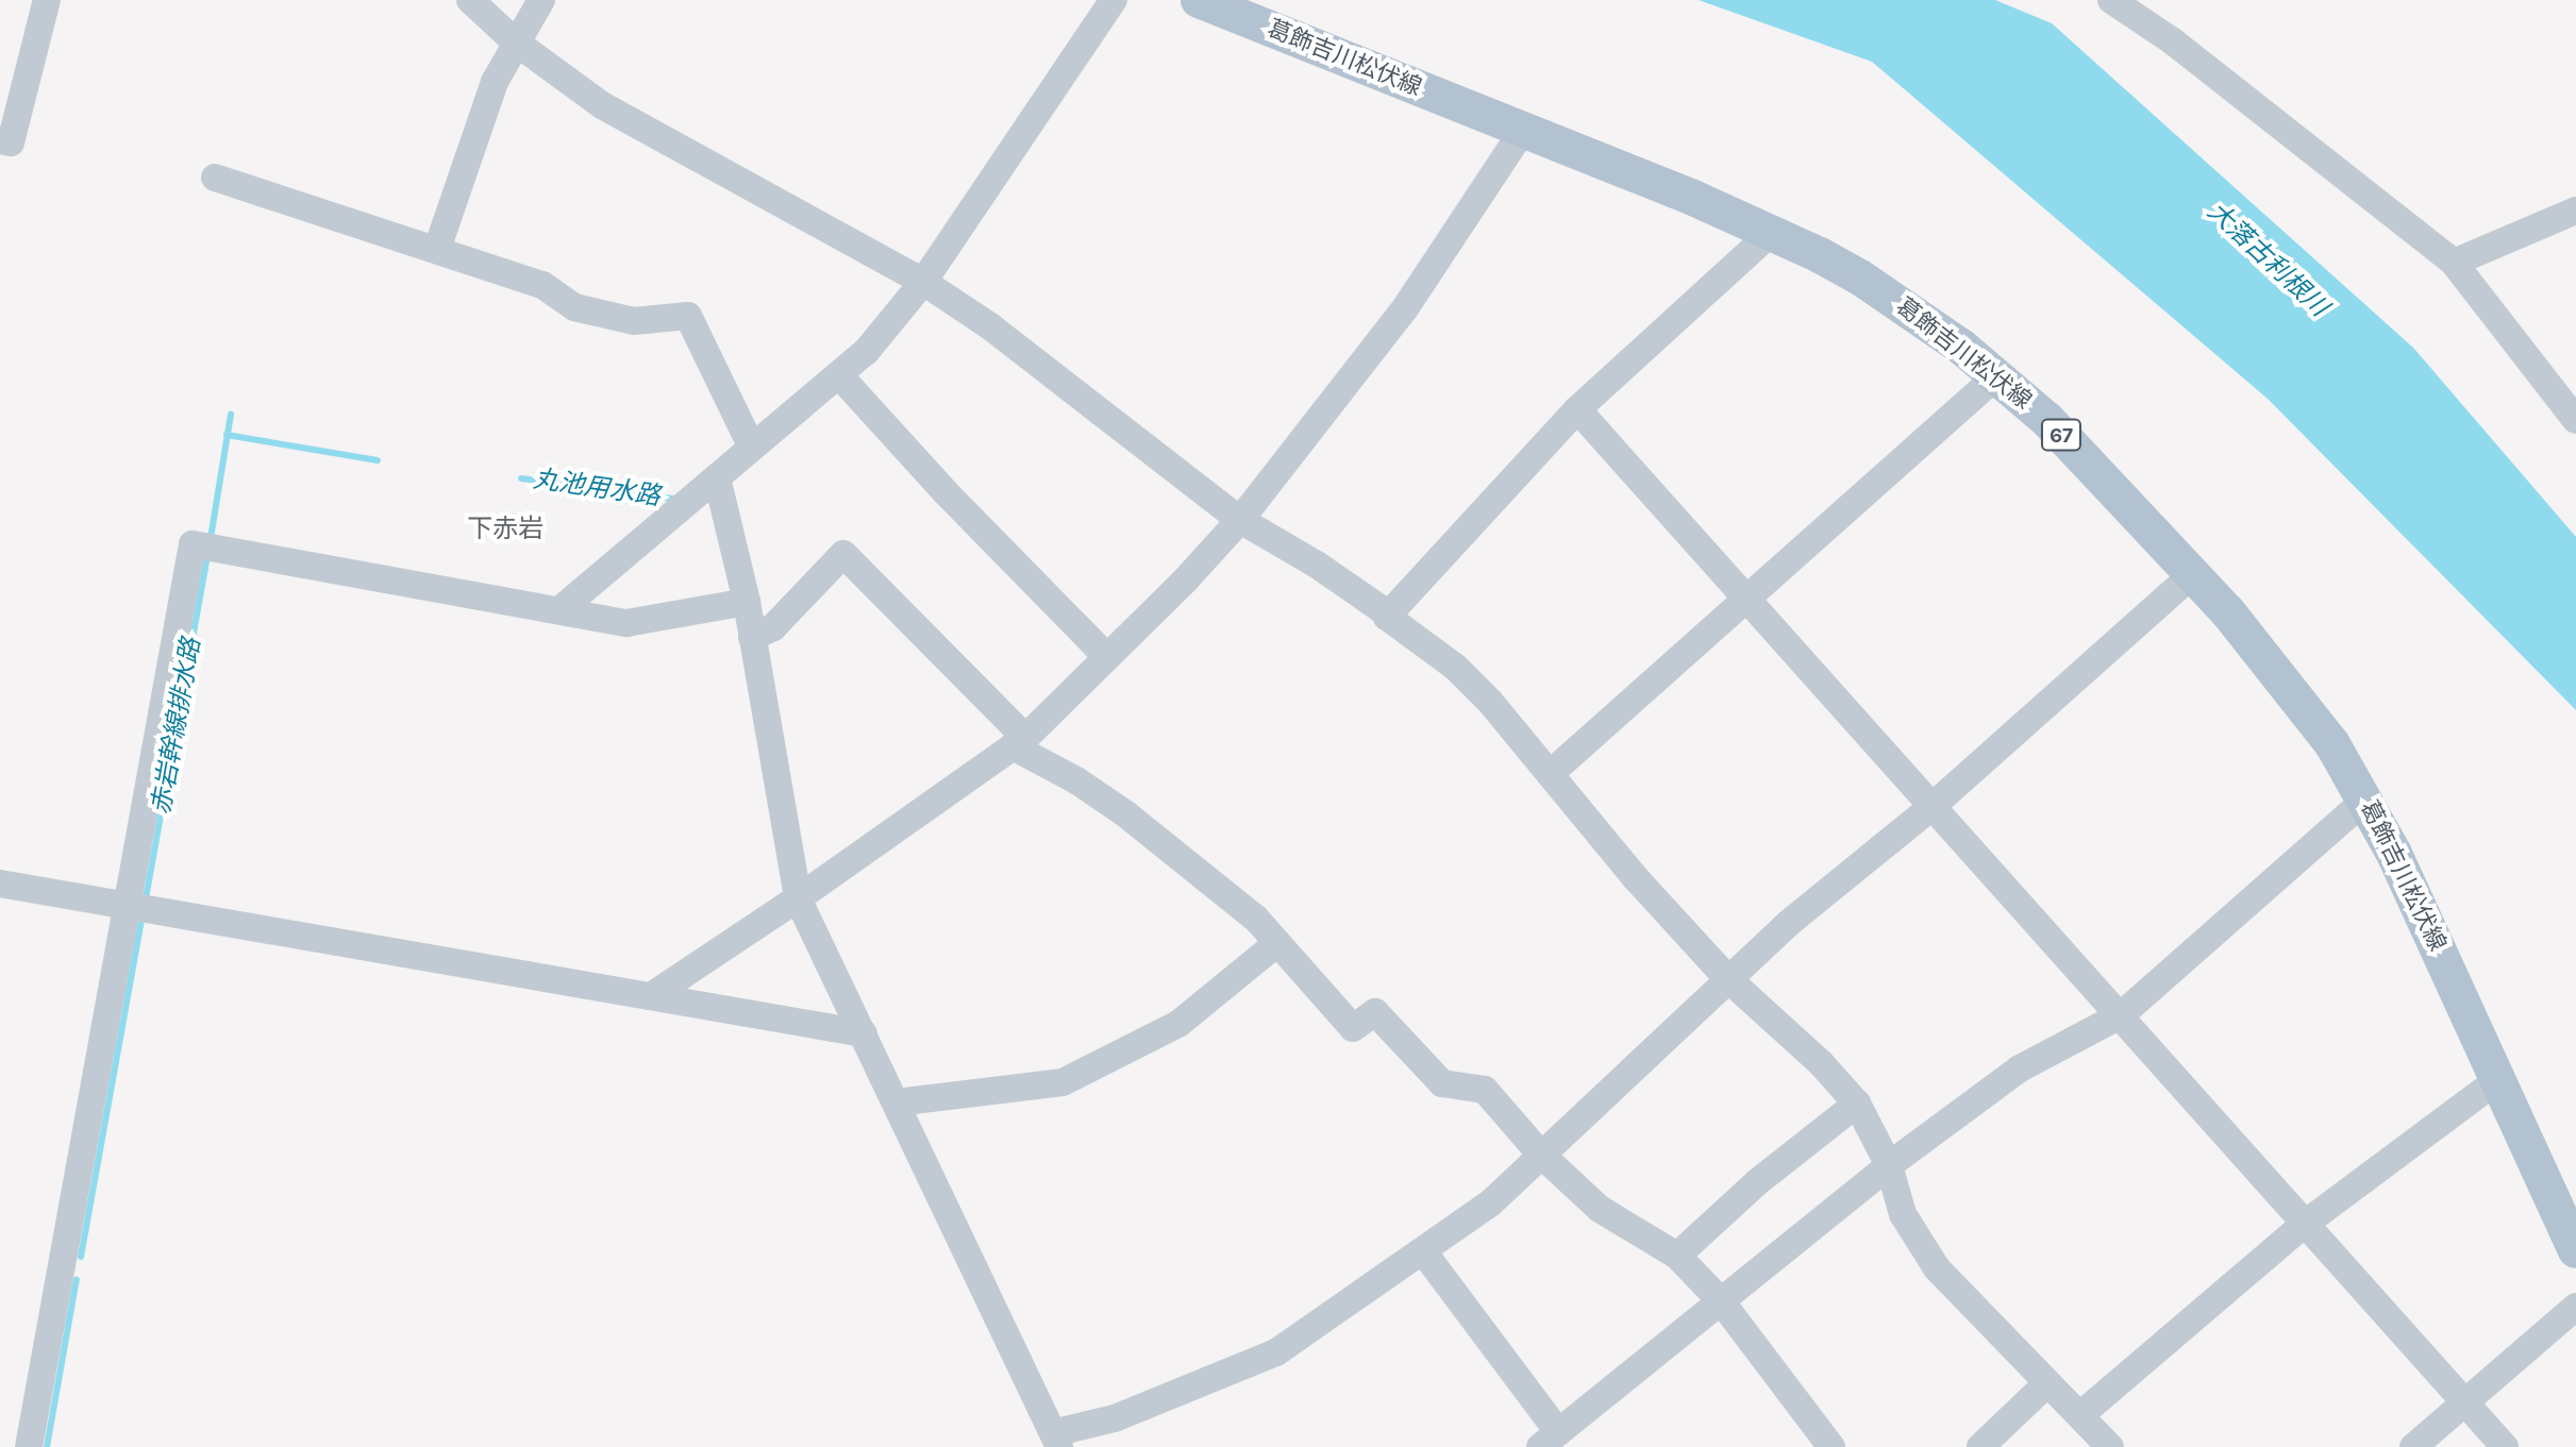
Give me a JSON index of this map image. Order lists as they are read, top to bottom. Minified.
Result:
{"streets":{"main road":["葛飾吉川松伏線","67"]},"districts":["下赤岩"],"water":["大落古利根川","丸池用水路","赤岩幹線排水路"]}
